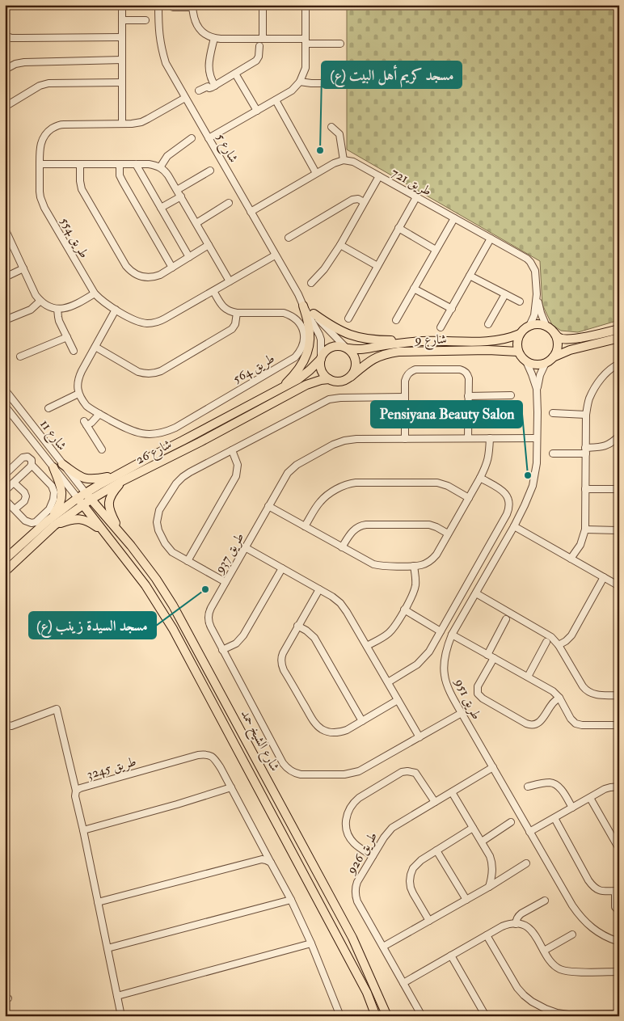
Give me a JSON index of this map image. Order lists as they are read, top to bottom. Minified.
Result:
{"streets":{"main road":["شارع 9","شارع 26","شارع الشيخ حمد"],"street":["شارع 5","طريق 721","طريق 554","طريق 564","شارع 11","طريق 937","طريق 951","طريق 3245","طريق 926"]},"crossings":[["شارع 5","طريق 554"],["شارع 5","شارع 9"],["شارع 5","شارع 26"],["طريق 721","شارع 9"],["طريق 721","طريق 951"],["شارع 9","شارع 26"],["شارع 9","طريق 951"],["شارع 11","شارع 26"],["شارع 11","شارع الشيخ حمد"],["شارع 26","شارع الشيخ حمد"],["طريق 937","طريق 951"],["طريق 951","طريق 926"]],"places":["مسجد كريم أهل البيت (ع)","Pensiyana Beauty Salon","مسجد السيدة زينب (ع)"]}
